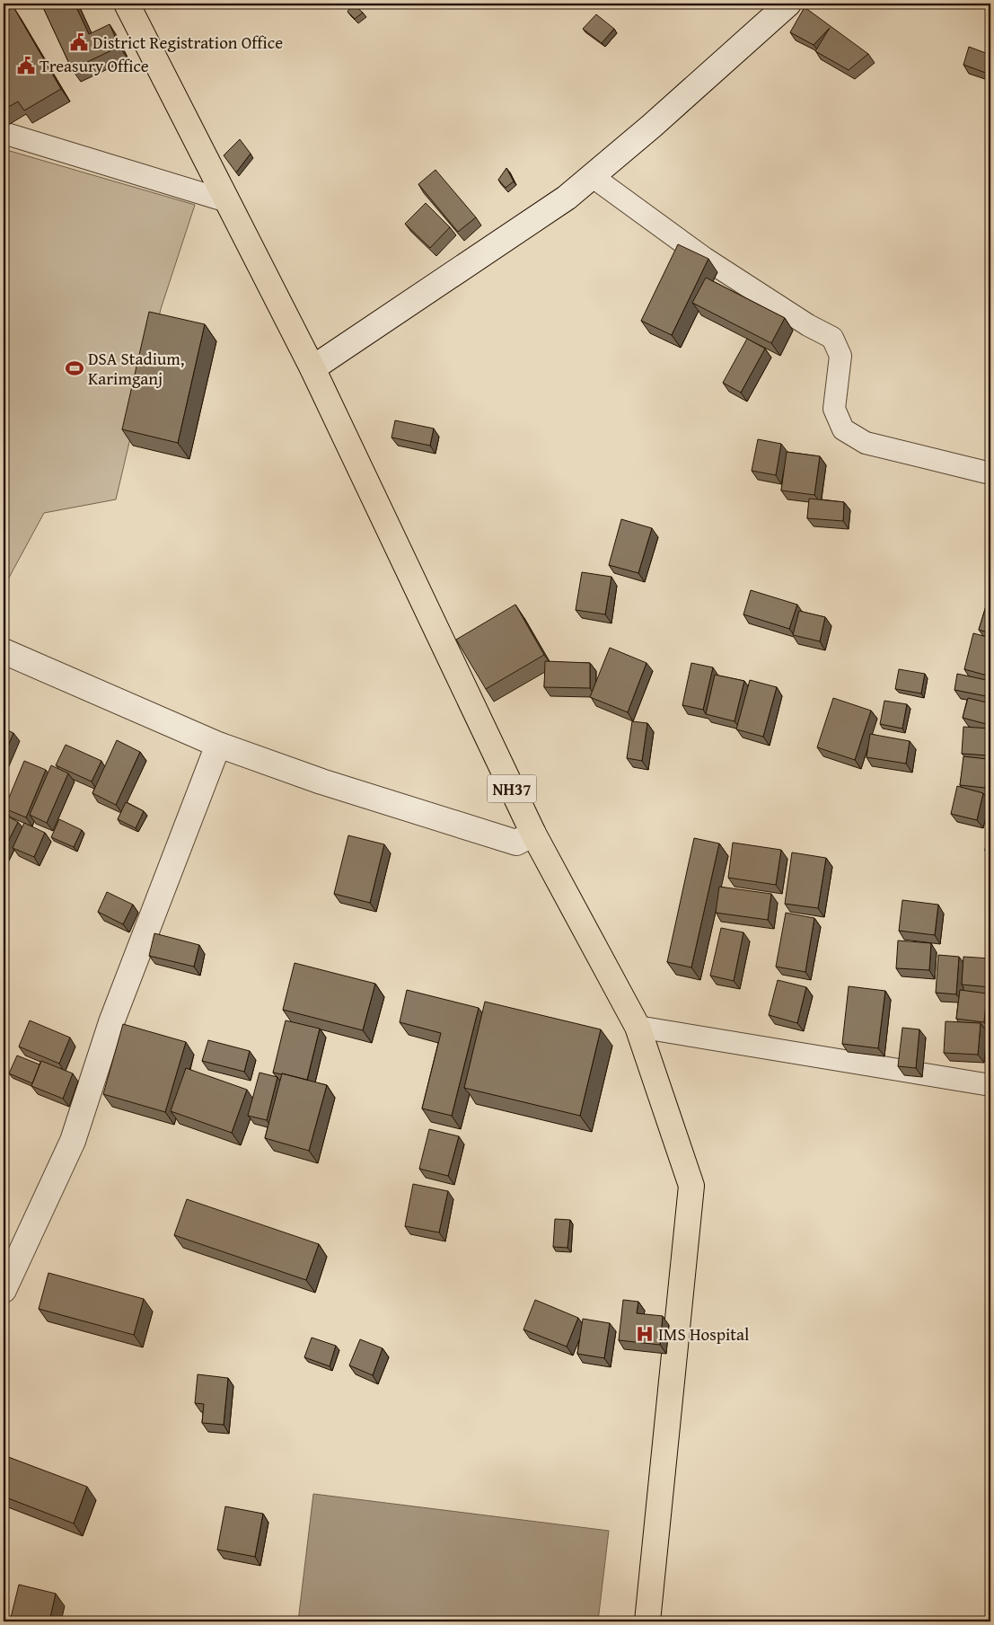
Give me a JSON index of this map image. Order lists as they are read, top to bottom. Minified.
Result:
{"streets":{"highway":["NH37"]},"places":{"public building":["District Registration Office","Treasury Office"],"sports":["DSA Stadium, Karimganj"],"hospital":["IMS Hospital"]}}
